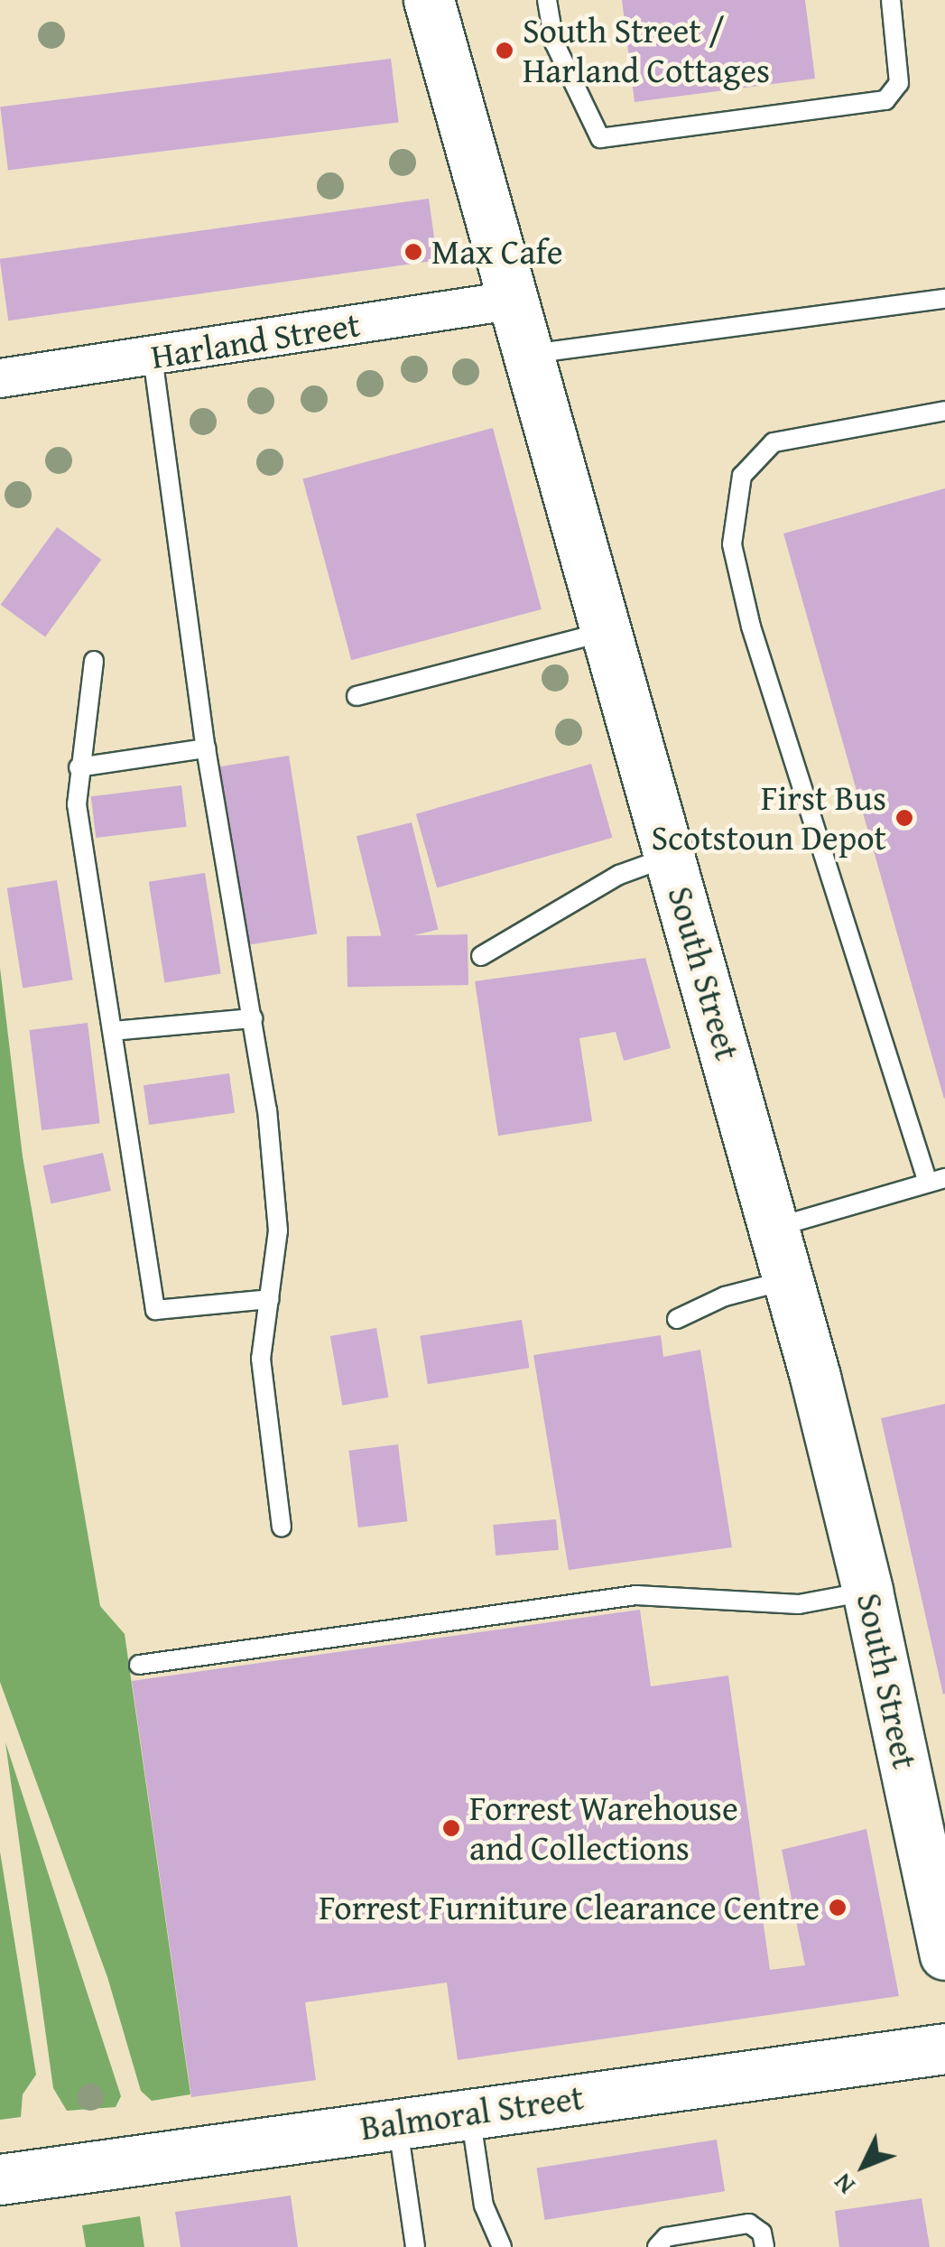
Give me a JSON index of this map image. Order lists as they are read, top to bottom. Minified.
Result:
{"streets":{"street":["Harland Street","South Street","Balmoral Street"]},"crossings":[["Harland Street","South Street"]],"places":["South Street / Harland Cottages","Max Cafe","First Bus Scotstoun Depot","Forrest Warehouse and Collections","Forrest Furniture Clearance Centre"],"north":"bottom left"}
